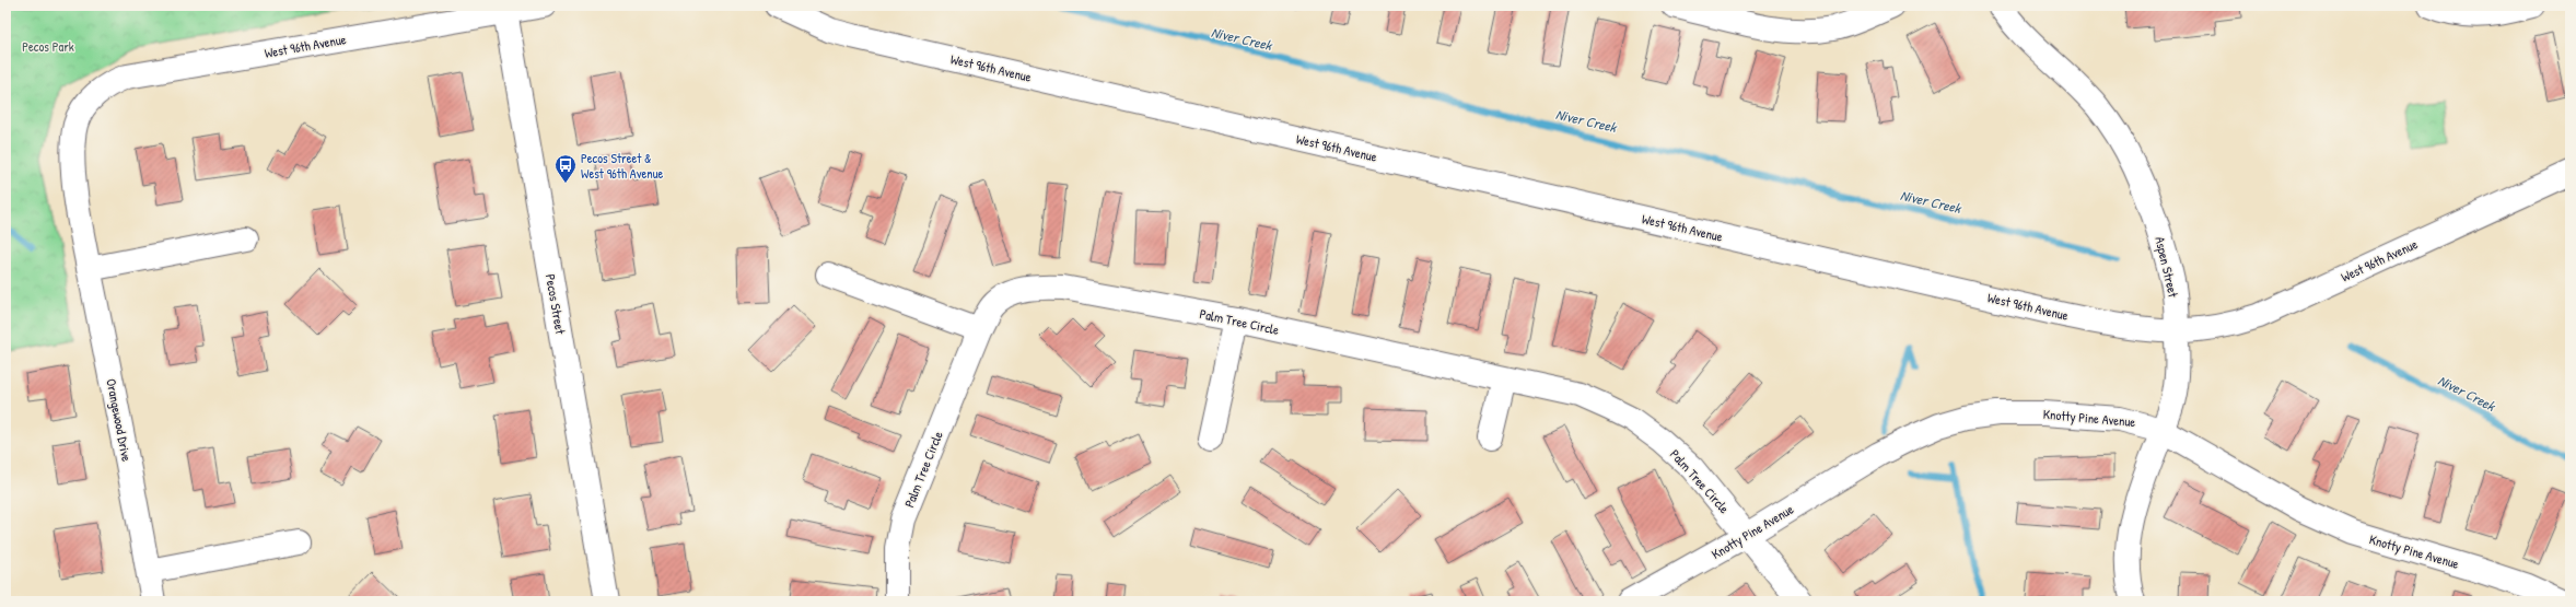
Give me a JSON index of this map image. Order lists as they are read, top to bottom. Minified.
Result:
{"streets":{"street":["West 96th Avenue","Aspen Street","Pecos Street","Palm Tree Circle","Knotty Pine Avenue","Orangewood Drive"]},"crossings":[["West 96th Avenue","Aspen Street"],["West 96th Avenue","Pecos Street"],["West 96th Avenue","Orangewood Drive"],["Aspen Street","Knotty Pine Avenue"],["Palm Tree Circle","Knotty Pine Avenue"]],"water":["Niver Creek"],"parks":["Pecos Park"],"places":{"bus stop":["Pecos Street & West 96th Avenue"]}}
